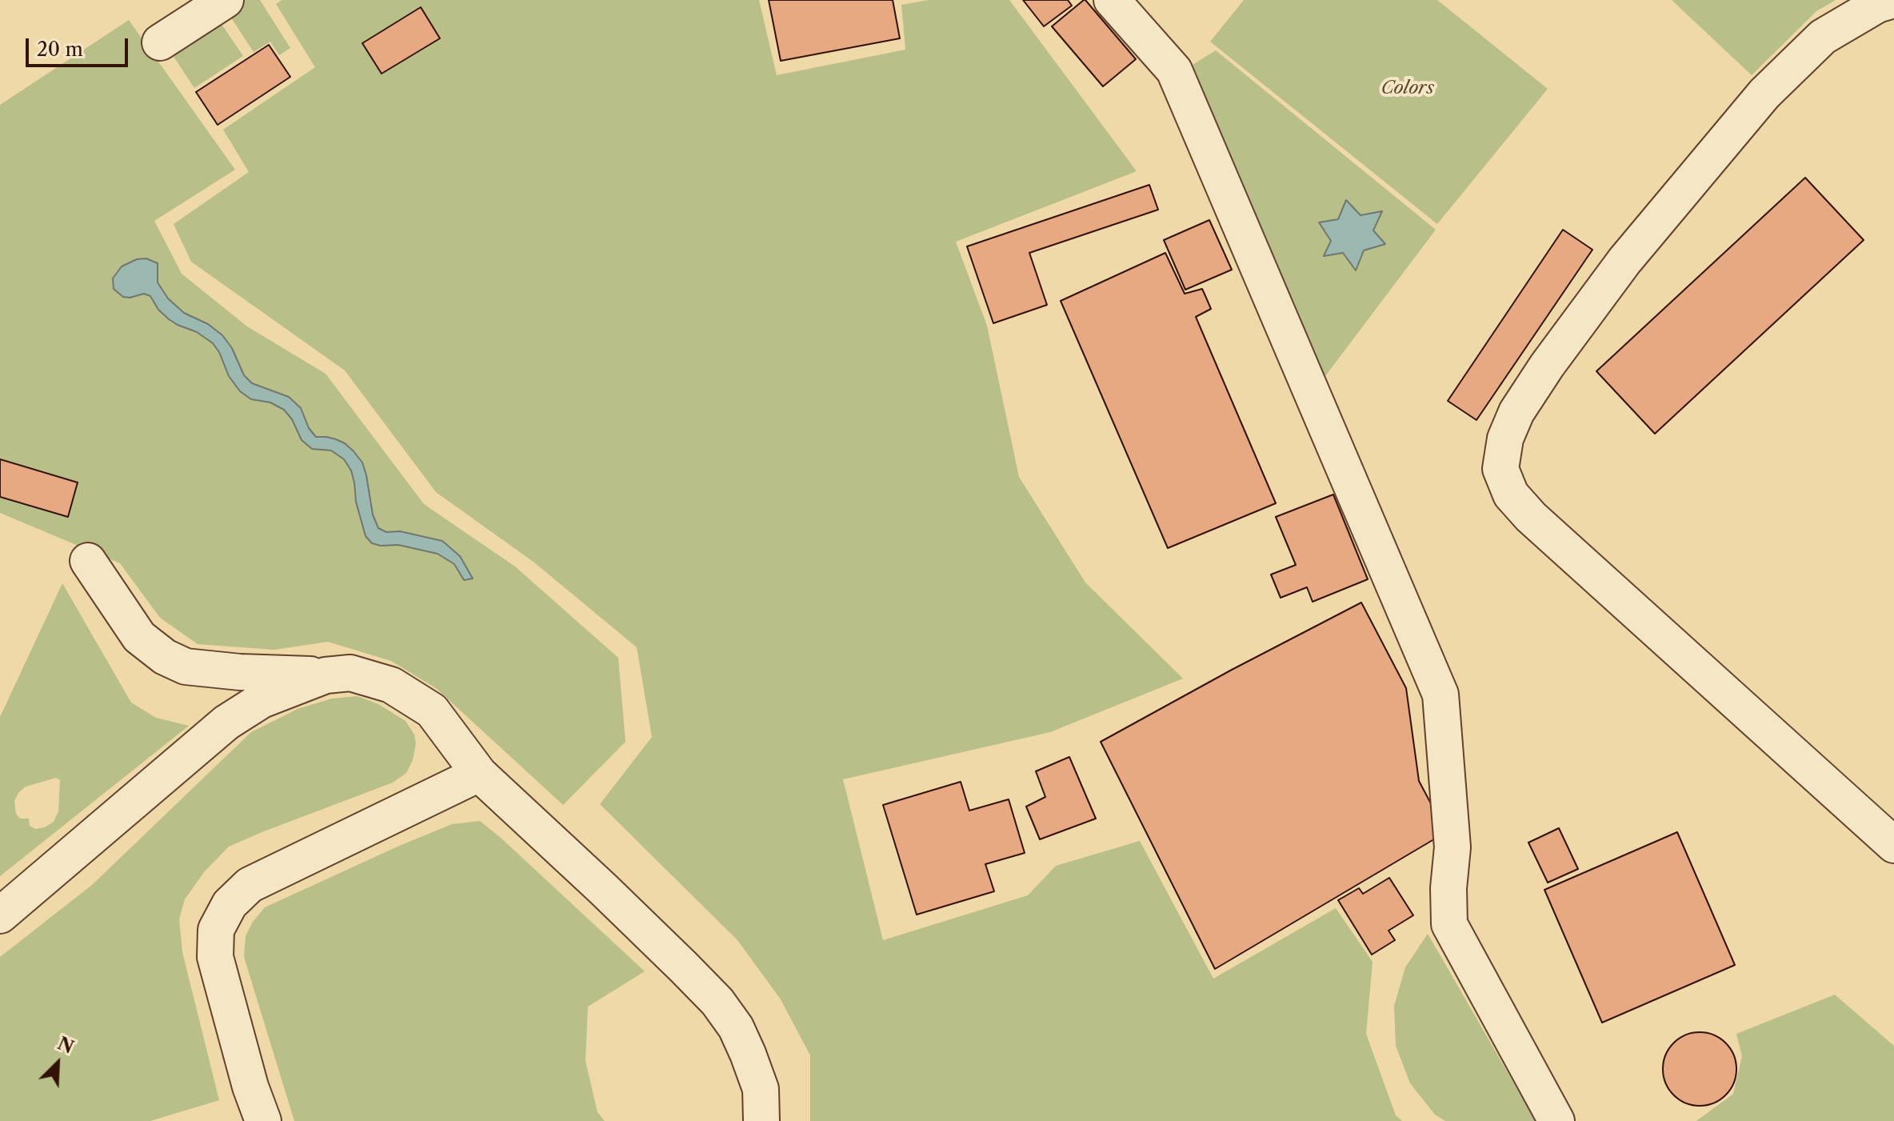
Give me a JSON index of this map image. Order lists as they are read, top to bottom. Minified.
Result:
{"parks":["Colors"],"scale_bar":"20 m","north":"top right"}
